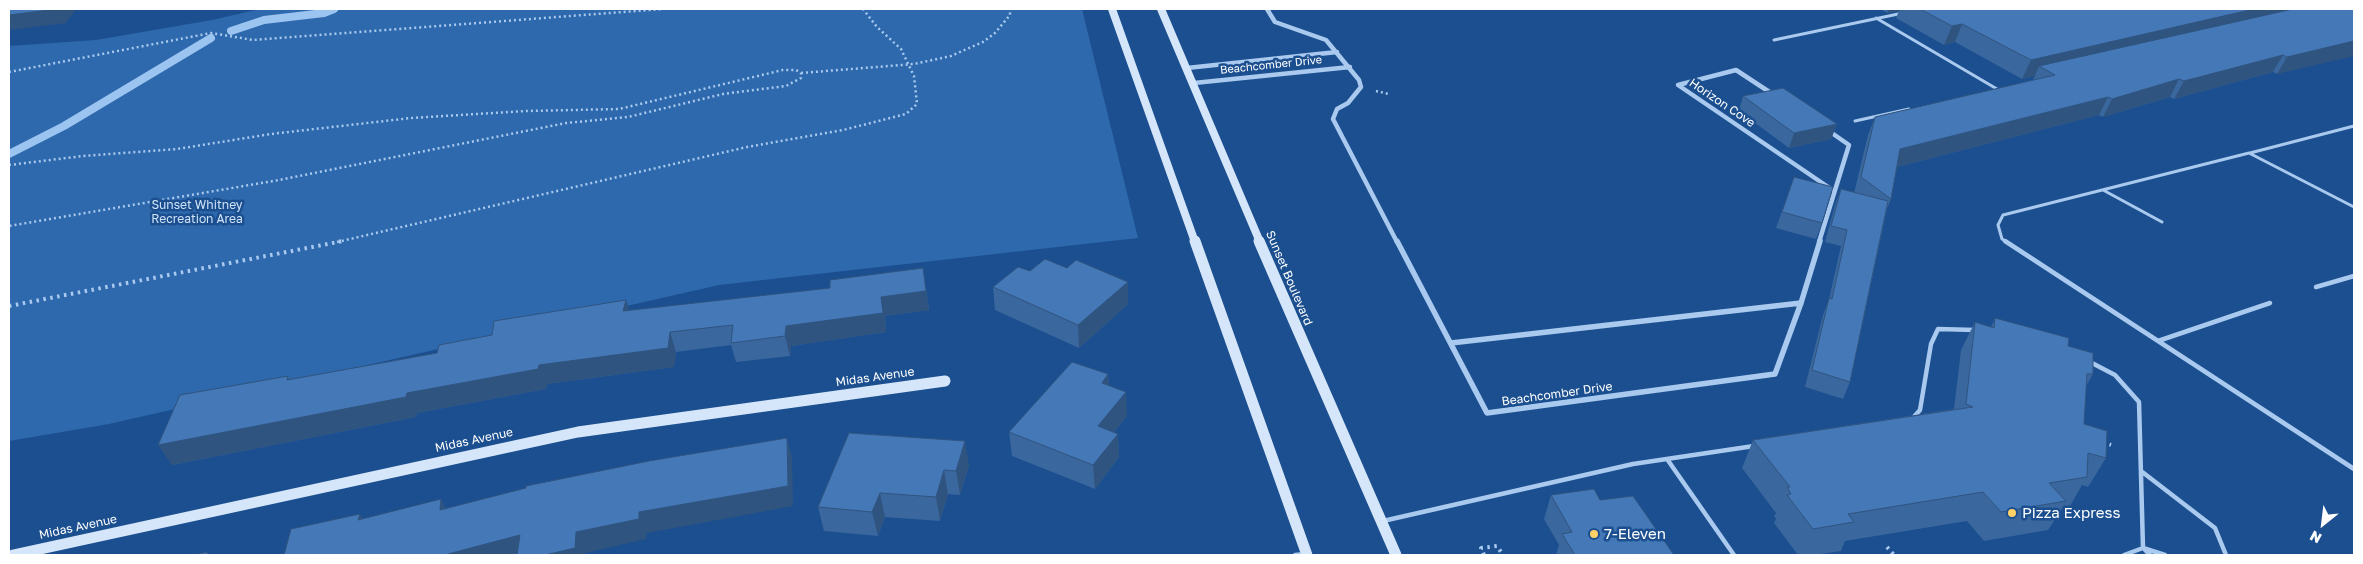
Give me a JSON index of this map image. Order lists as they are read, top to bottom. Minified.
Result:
{"streets":{"main road":["Sunset Boulevard","Midas Avenue"],"street":["Beachcomber Drive","Horizon Cove"]},"crossings":[["Beachcomber Drive","Horizon Cove"],["Beachcomber Drive","Sunset Boulevard"]],"parks":["Sunset Whitney Recreation Area"],"places":["Pizza Express","7-Eleven"],"north":"bottom left"}
